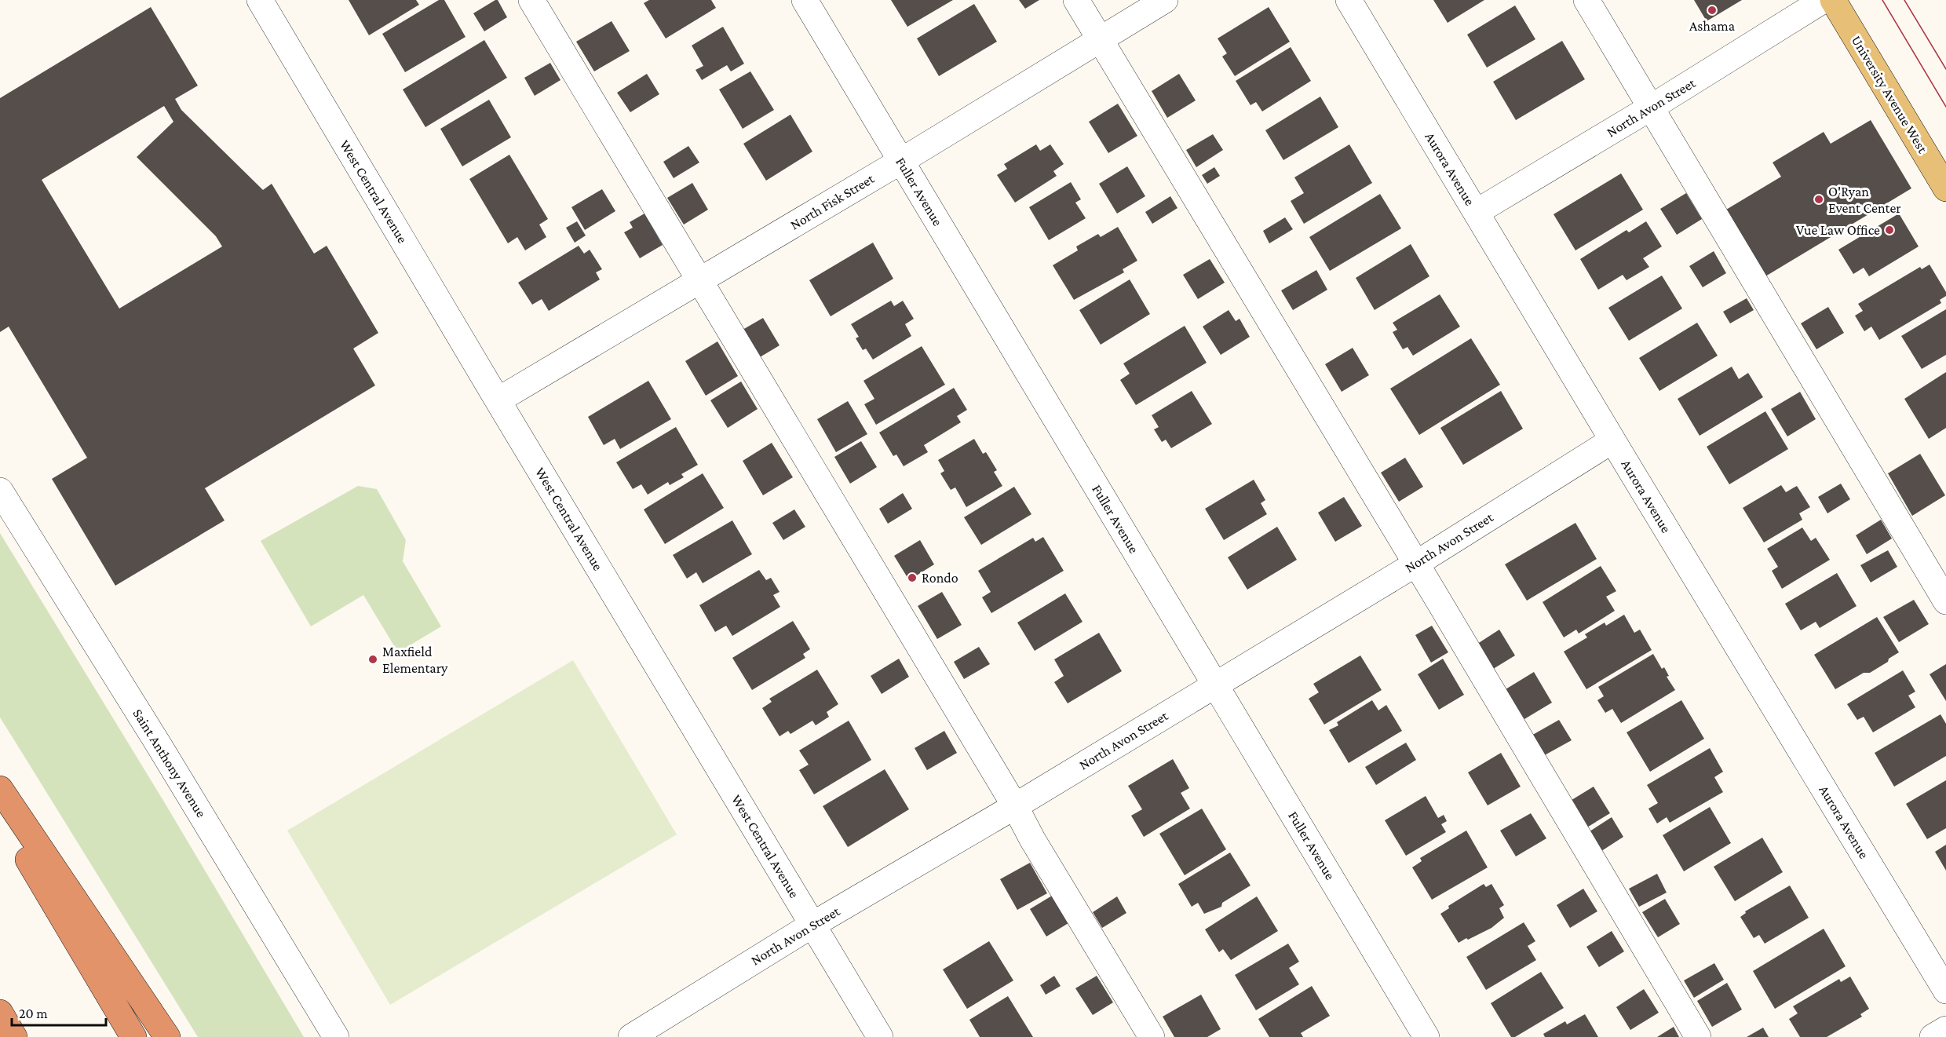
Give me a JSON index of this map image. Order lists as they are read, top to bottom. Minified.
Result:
{"streets":{"main road":["University Avenue West"],"street":["North Avon Street","Aurora Avenue","West Central Avenue","Fuller Avenue","North Fisk Street","Saint Anthony Avenue"]},"crossings":[["North Avon Street","Aurora Avenue"],["North Avon Street","West Central Avenue"],["North Avon Street","Fuller Avenue"],["West Central Avenue","North Fisk Street"],["Fuller Avenue","North Fisk Street"]],"places":["Ashama","O'Ryan Event Center","Vue Law Office","Rondo","Maxfield Elementary"],"scale_bar":"20 m"}
